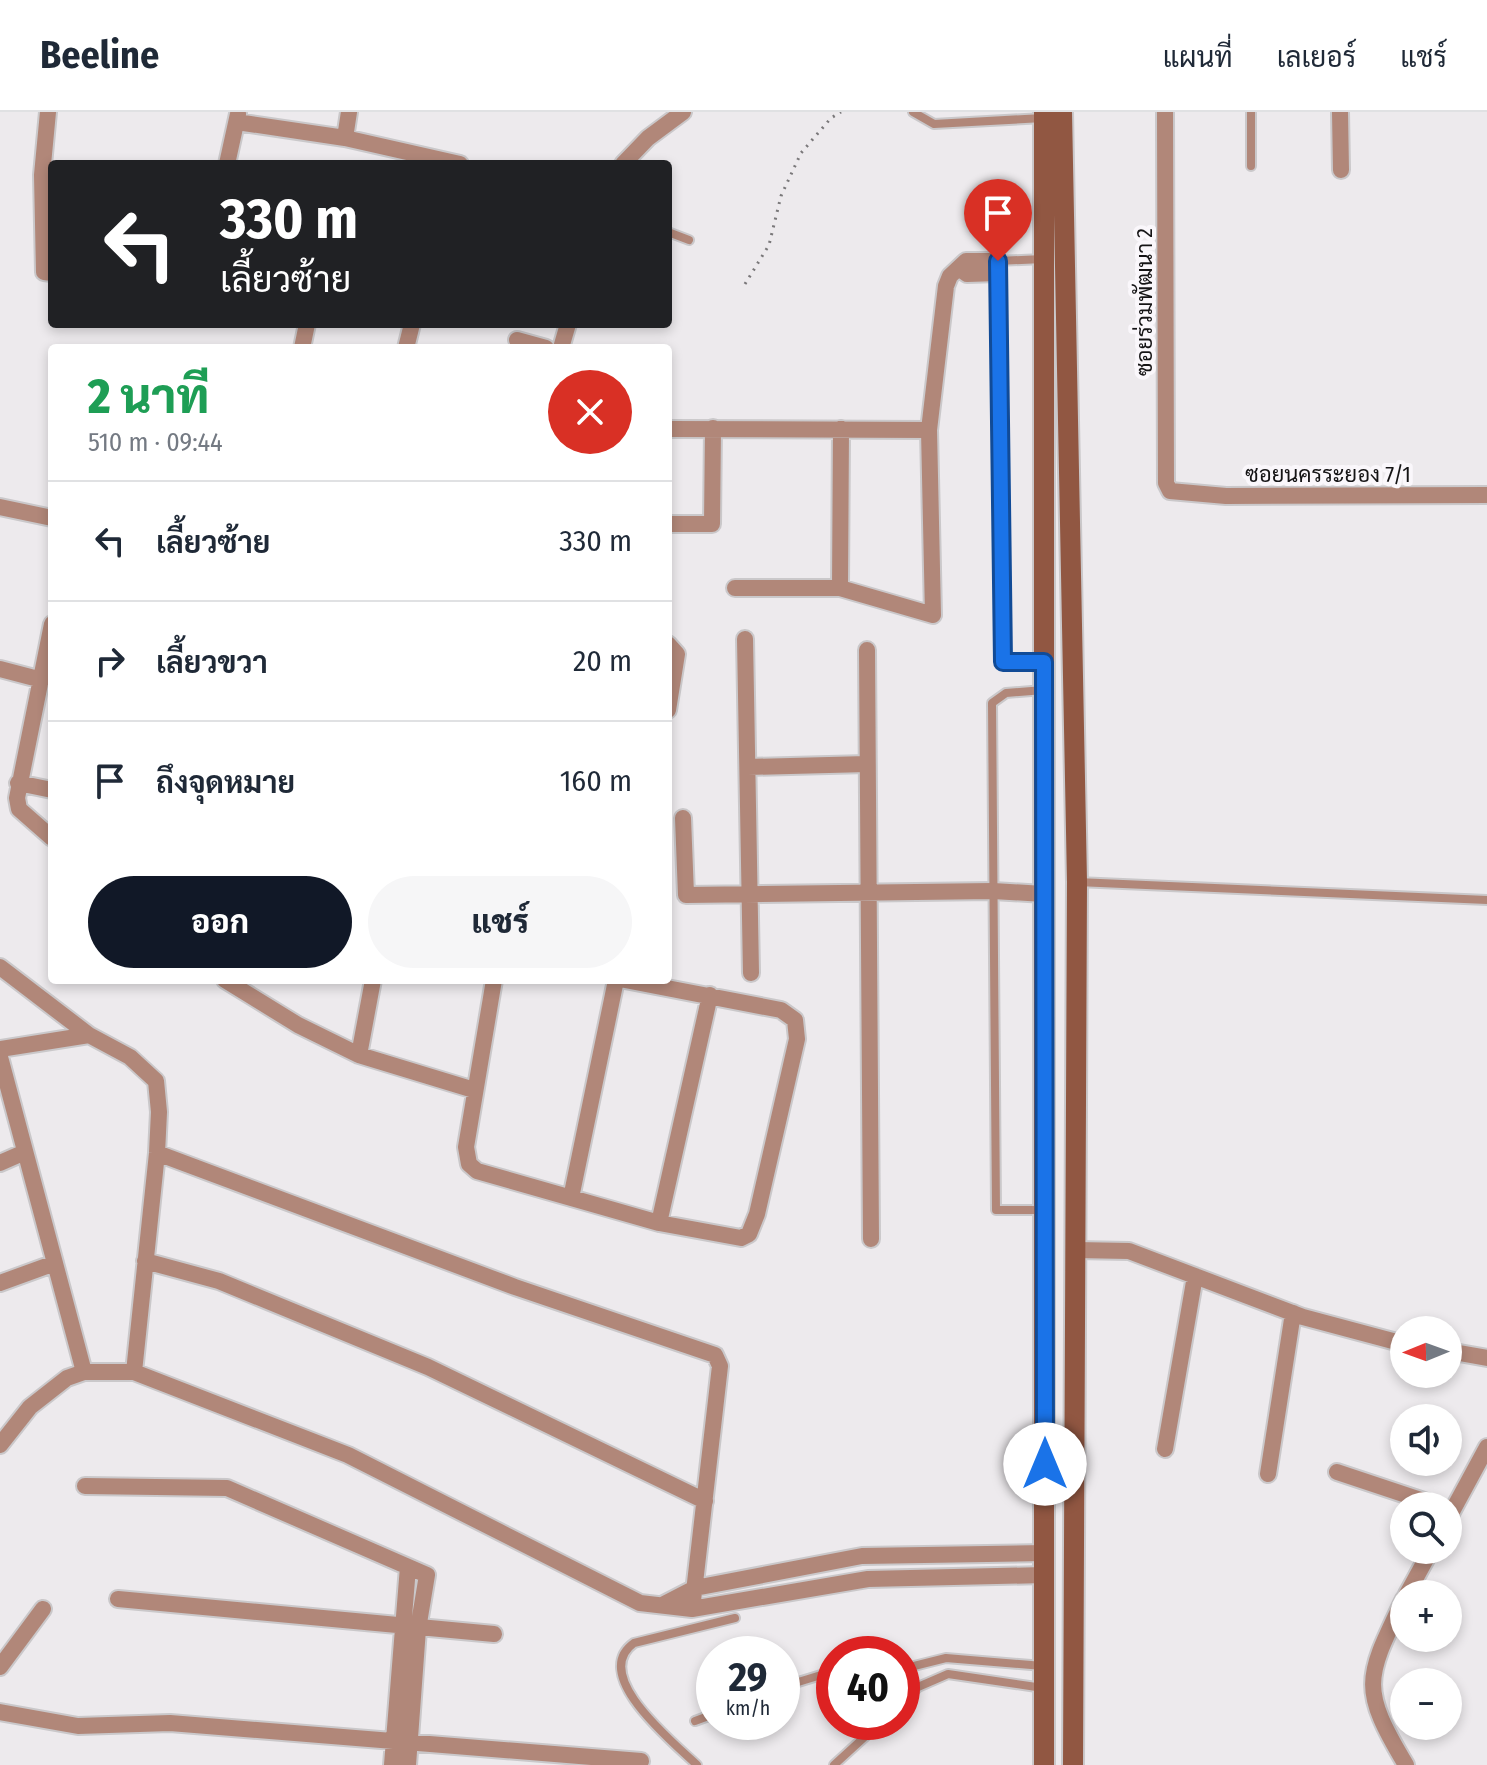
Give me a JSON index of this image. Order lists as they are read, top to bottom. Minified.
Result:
{"streets":{"street":["ซอยร่วมพัฒนา 2","ซอยนครระยอง 7/1"]},"crossings":[["ซอยร่วมพัฒนา 2","ซอยนครระยอง 7/1"]],"north":"left","page":{"header":"Beeline","nav":["แผนที่","เลเยอร์","แชร์"],"turn":["330 m","เลี้ยวซ้าย"],"heading":["2 นาที","510 m · 09:44"],"list":[{"name":"เลี้ยวซ้าย","value":"330 m"},{"name":"เลี้ยวขวา","value":"20 m"},{"name":"ถึงจุดหมาย","value":"160 m"}],"buttons":["ออก","แชร์"],"map_buttons":["+","−"],"speed":"29 km/h","limit":"40"}}
